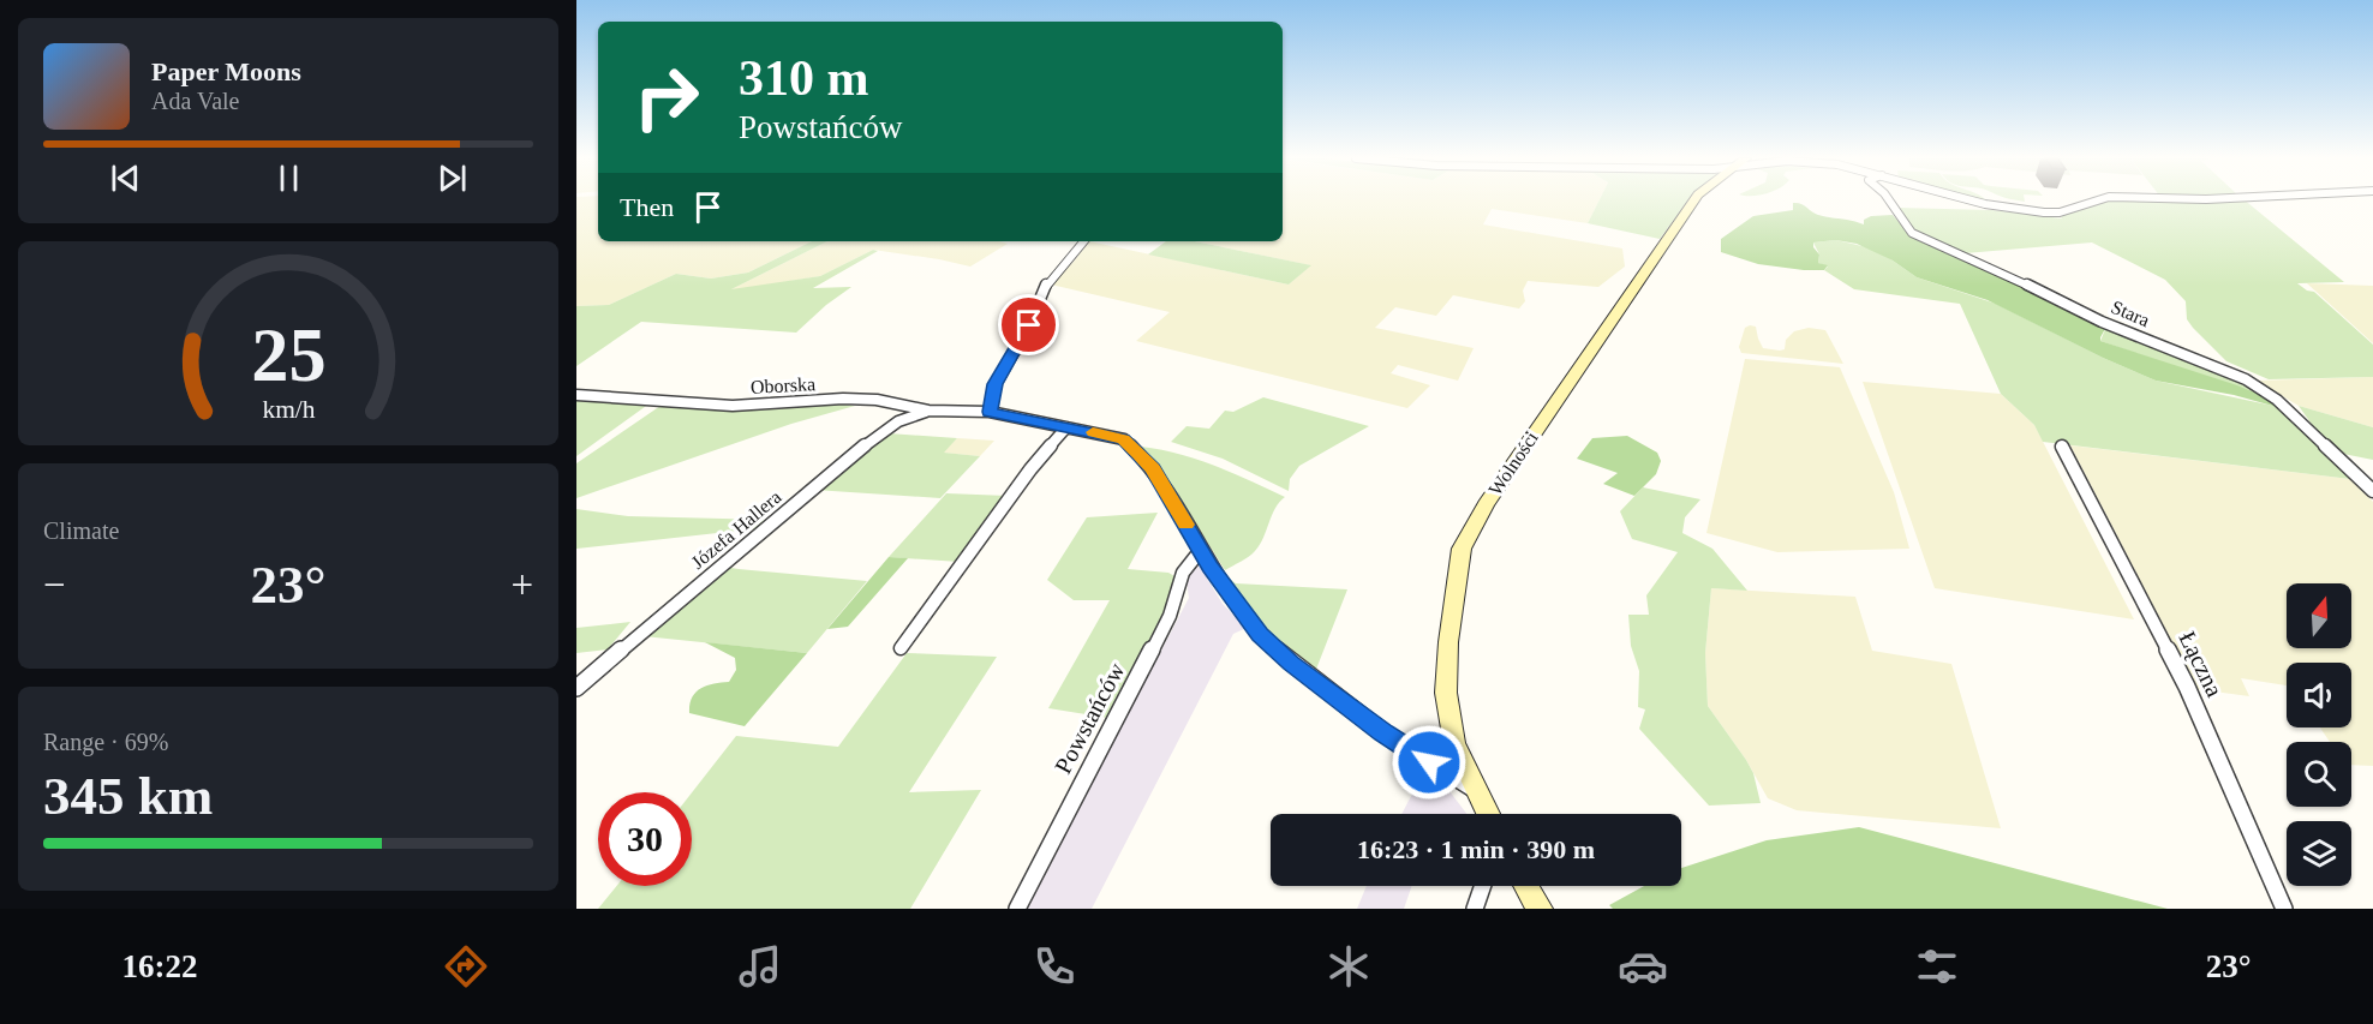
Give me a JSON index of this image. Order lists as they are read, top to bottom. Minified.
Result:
{"streets":{"street":["Stara","Oborska","Wolności","Józefa Hallera","Łączna","Powstańców"]},"crossings":[["Oborska","Józefa Hallera"]],"north":"top","page":{"turn":["310 m","Powstańców"],"song":["Paper Moons","Ada Vale"],"then":"Then","tile":["Climate",["Range · 69%","345 km"]],"heat":["−","23°","+"],"limit":"30","trip":"16:23 · 1 min · 390 m","tabs":["16:22","23°"],"gauge":["25","km/h"]}}
